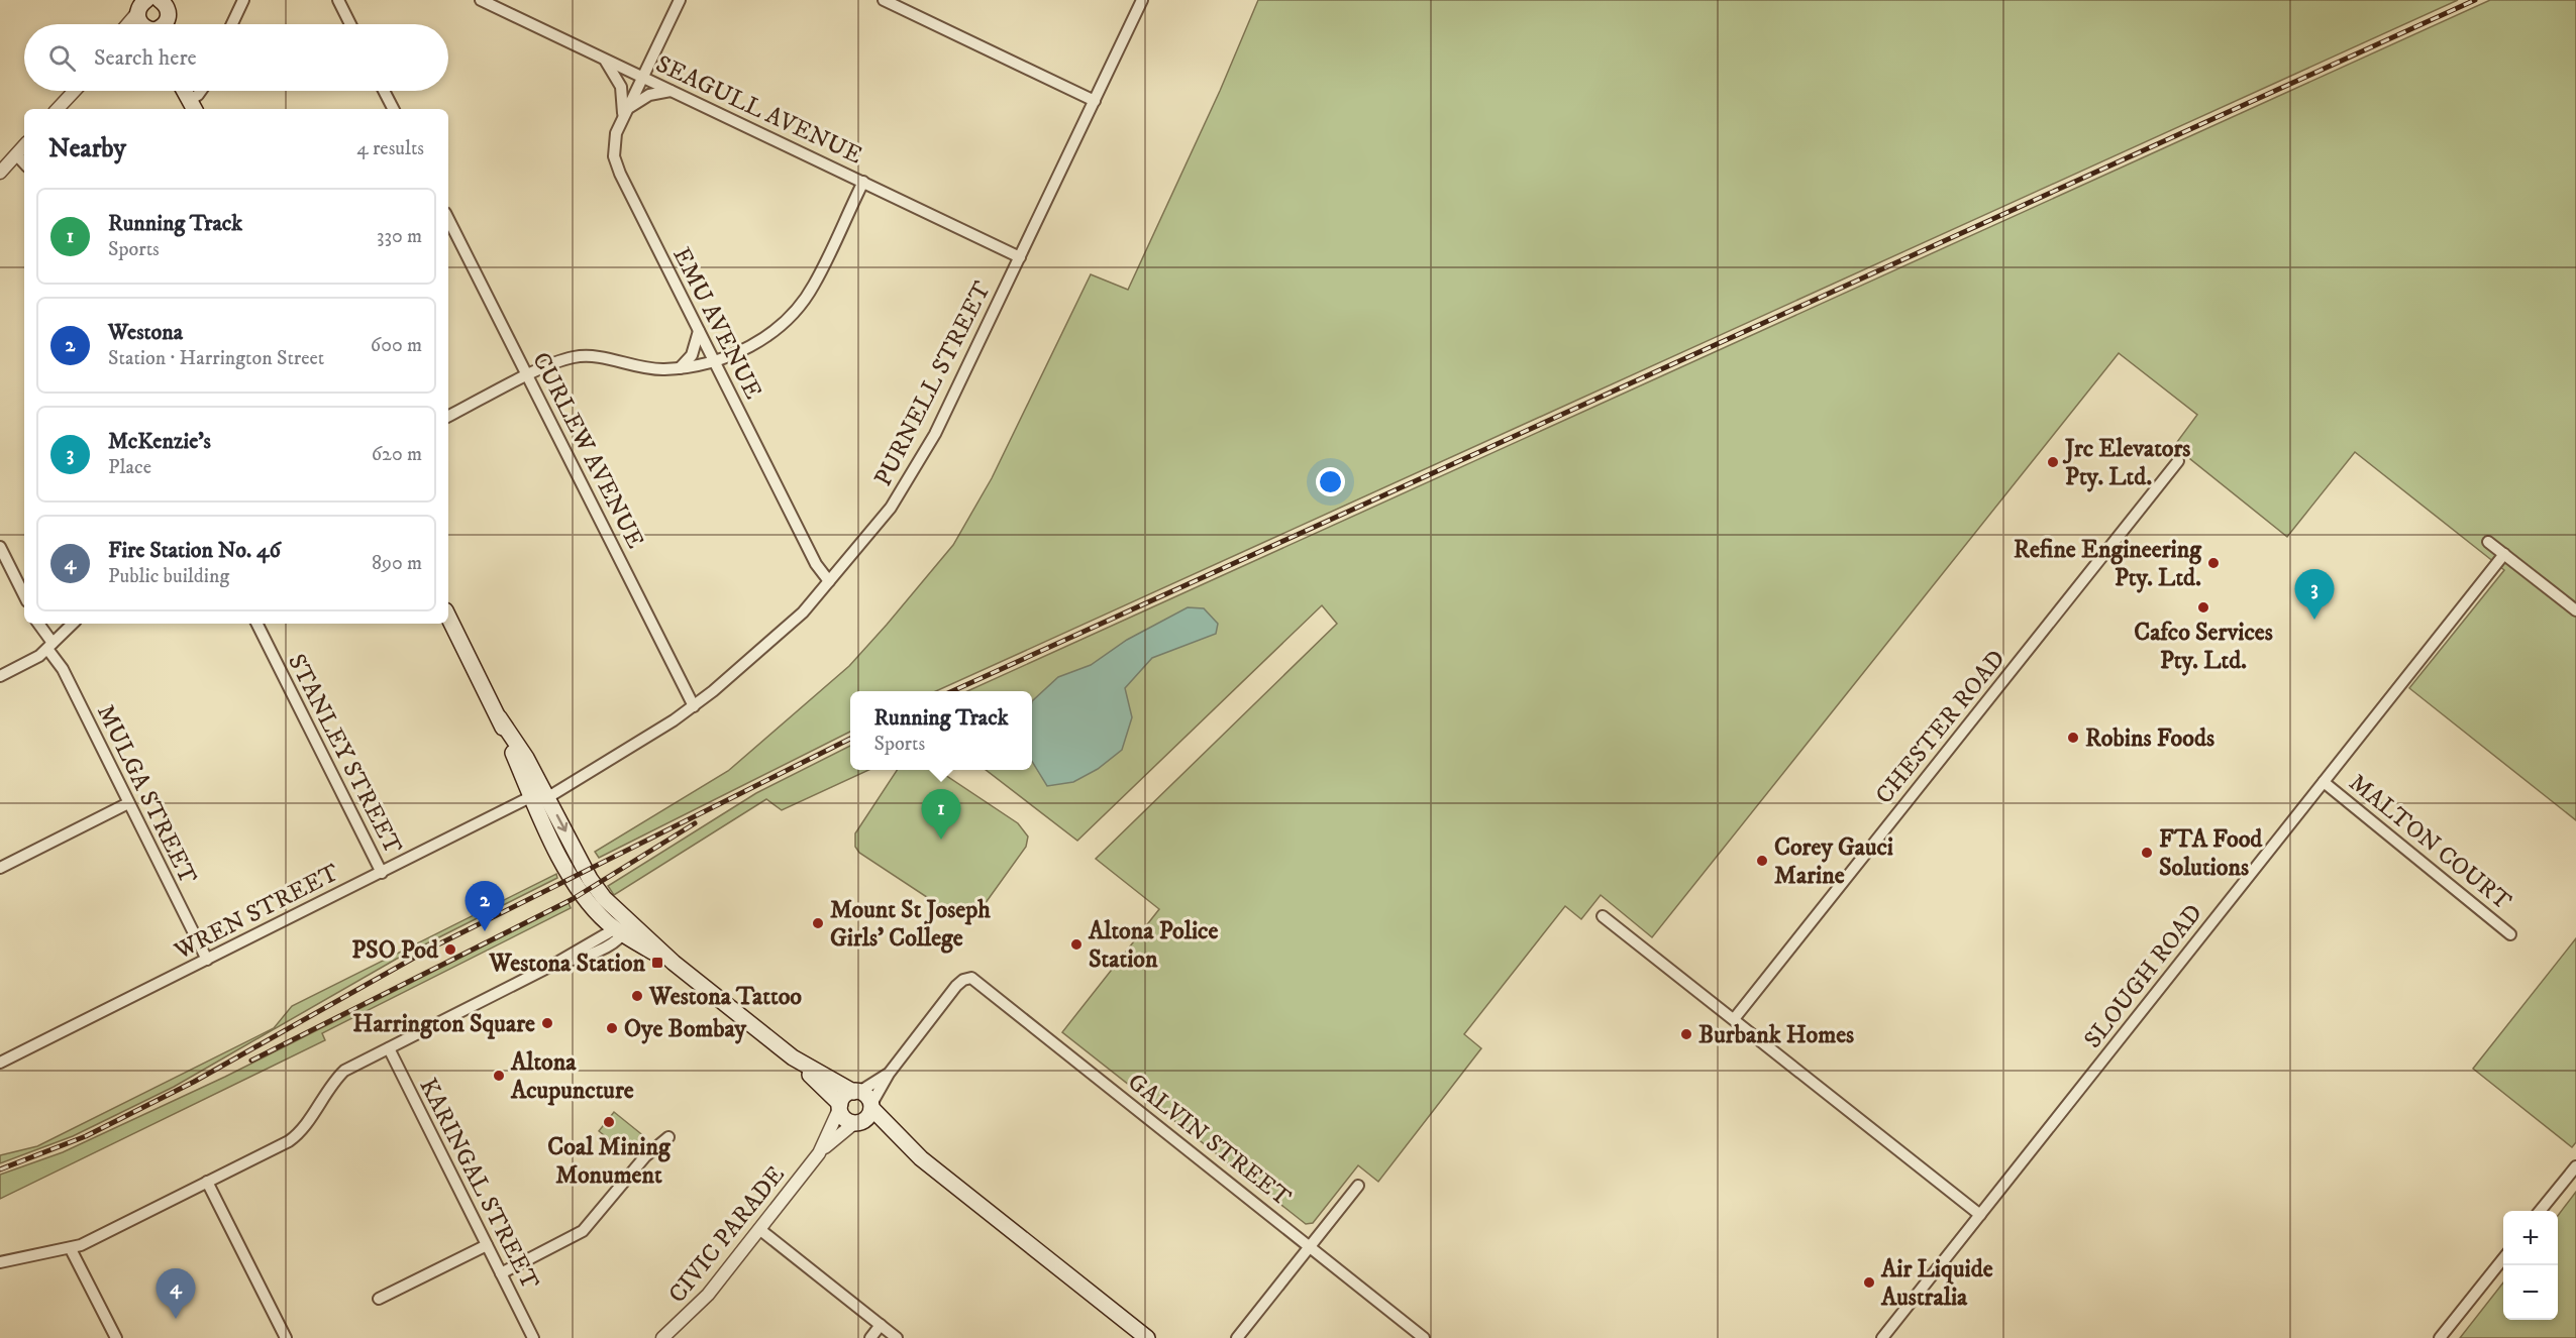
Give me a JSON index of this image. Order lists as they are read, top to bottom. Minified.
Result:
{"streets":{"street":["SEAGULL AVENUE","EMU AVENUE","PURNELL STREET","CURLEW AVENUE","CHESTER ROAD","STANLEY STREET","MULGA STREET","MALTON COURT","WREN STREET","SLOUGH ROAD","GALVIN STREET","KARINGAL STREET","CIVIC PARADE"]},"crossings":[["SEAGULL AVENUE","EMU AVENUE"],["SEAGULL AVENUE","PURNELL STREET"],["EMU AVENUE","PURNELL STREET"],["PURNELL STREET","CURLEW AVENUE"],["PURNELL STREET","WREN STREET"],["STANLEY STREET","WREN STREET"],["MULGA STREET","WREN STREET"],["MALTON COURT","SLOUGH ROAD"]],"places":{"other":["Jrc Elevators Pty. Ltd.","Refine Engineering Pty. Ltd.","Cafco Services Pty. Ltd.","Robins Foods","FTA Food Solutions","Corey Gauci Marine","Mount St Joseph Girls' College","Altona Police Station","PSO Pod","Westona Tattoo","Harrington Square","Oye Bombay","Burbank Homes","Altona Acupuncture","Coal Mining Monument","Air Liquide Australia"],"transit":["Westona Station"]},"page":{"search":"Search here","heading":["Nearby","4 results"],"list":[{"mark":"1","name":"Running Track","note":"Sports","value":"330 m"},{"mark":"2","name":"Westona","note":"Station · Harrington Street","value":"600 m"},{"mark":"3","name":"McKenzie's","note":"Place","value":"620 m"},{"mark":"4","name":"Fire Station No. 46","note":"Public building","value":"890 m"}],"pins":["3","1","2","4"],"popup":["Running Track","Sports"],"map_buttons":["+","−"]}}
